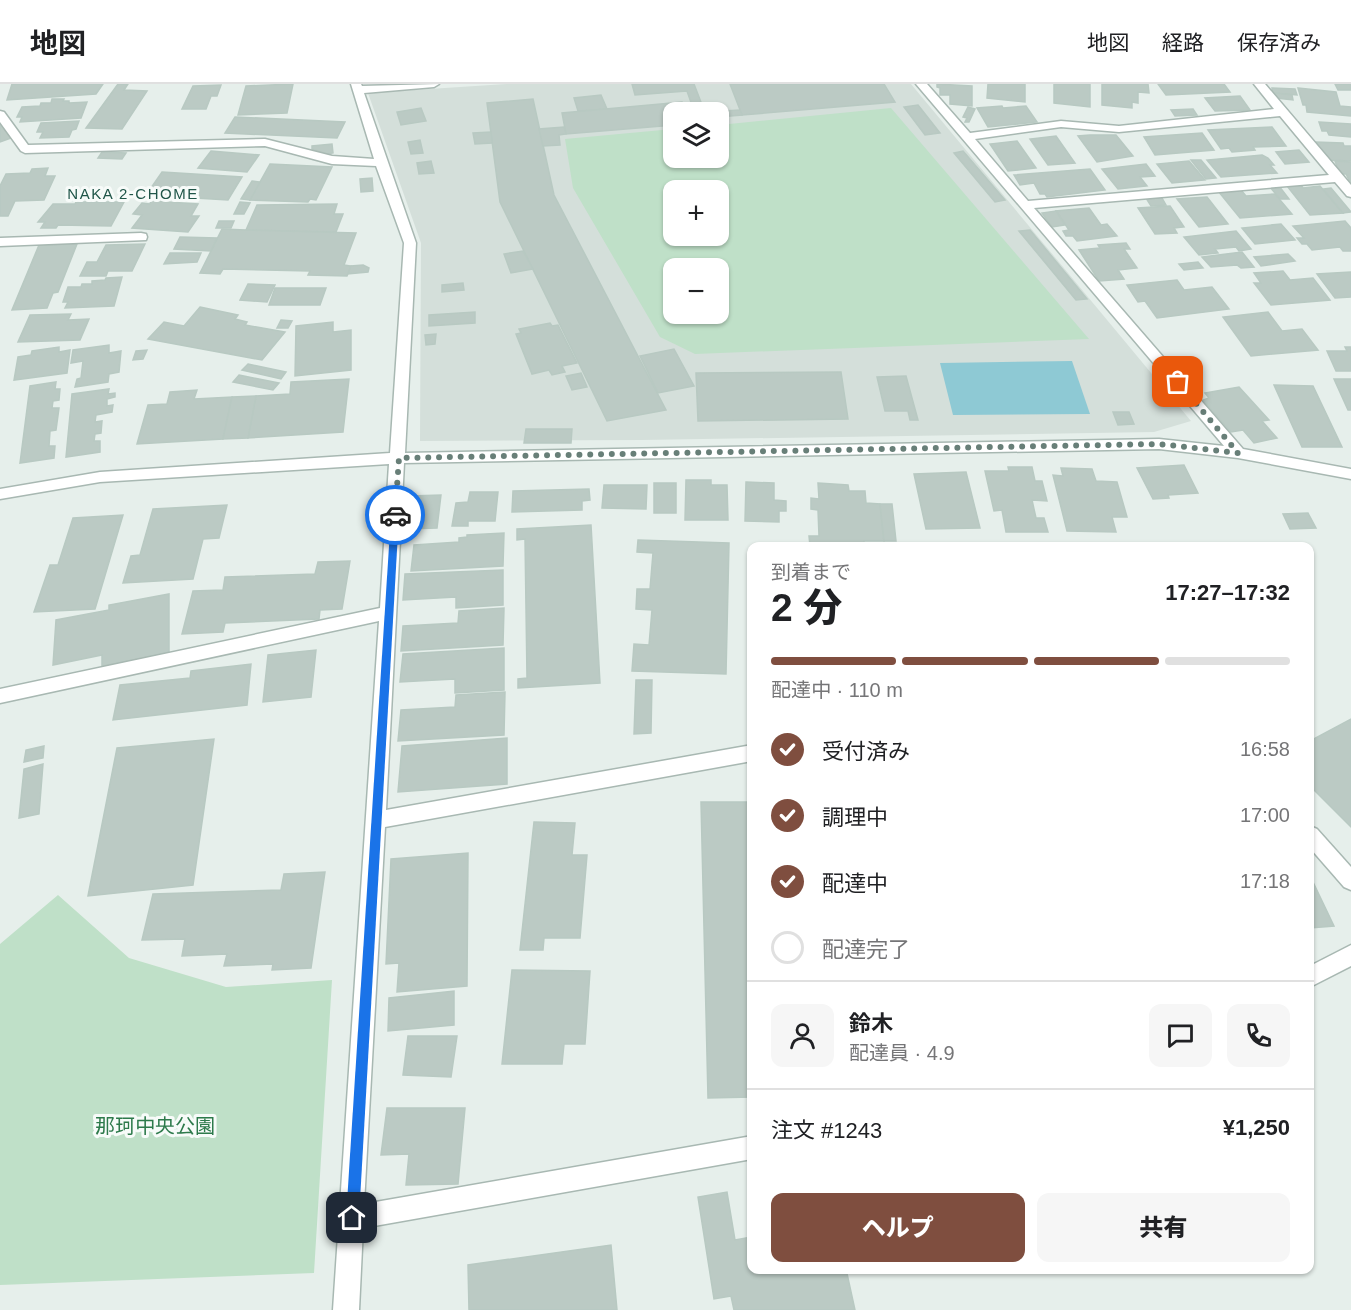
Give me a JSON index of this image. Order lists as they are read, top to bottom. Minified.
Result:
{"districts":["NAKA 2-CHOME"],"parks":["那珂中央公園"],"page":{"header":"地図","nav":["地図","経路","保存済み"],"map_buttons":["+","−"],"heading":["2 分","到着まで","17:27–17:32"],"panel":["鈴木","配達員 · 4.9","注文 #1243","¥1,250"],"bar":"配達中 · 110 m","list":[["受付済み","16:58"],["調理中","17:00"],["配達中","17:18"],"配達完了"],"buttons":["ヘルプ","共有"]}}
